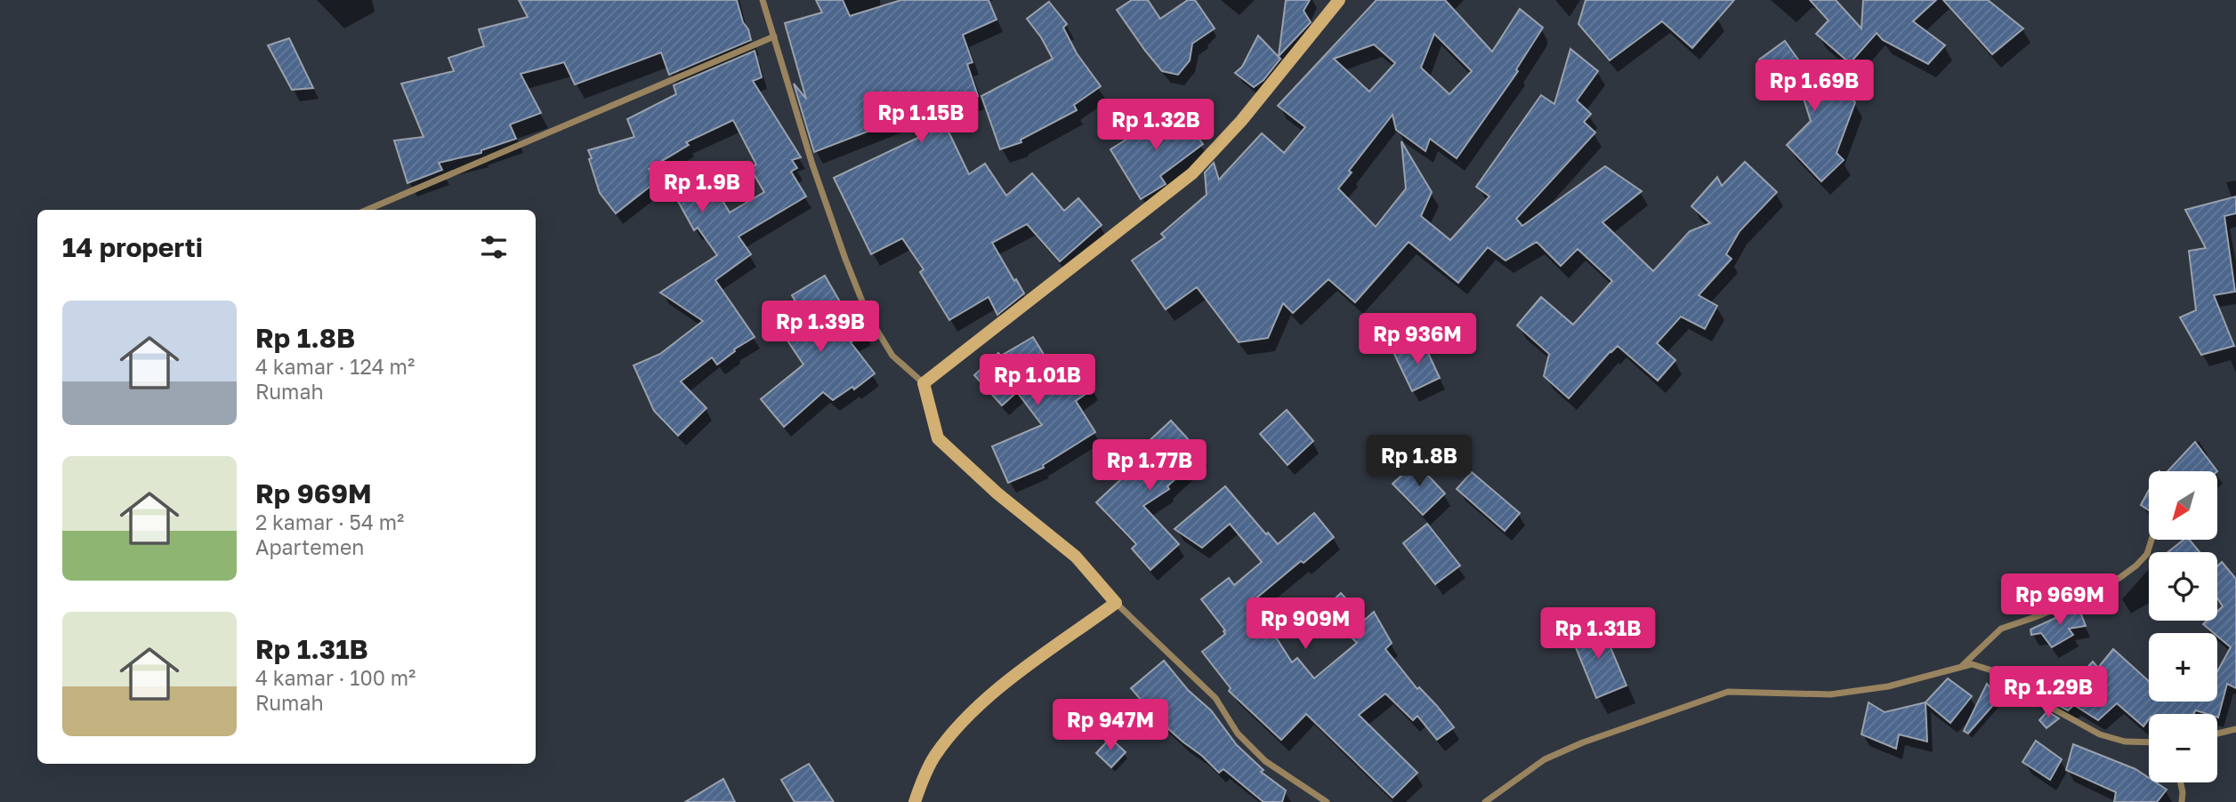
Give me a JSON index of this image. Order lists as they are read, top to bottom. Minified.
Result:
{"north":"bottom left","page":{"price":["Rp 1.69B","Rp 1.15B","Rp 1.32B","Rp 1.9B","Rp 1.39B","Rp 936M","Rp 1.01B","Rp 1.8B","Rp 1.77B","Rp 969M","Rp 909M","Rp 1.31B","Rp 1.29B","Rp 947M"],"heading":"14 properti","list":[{"name":"Rp 1.8B","note":"4 kamar · 124 m² · Rumah"},{"name":"Rp 969M","note":"2 kamar · 54 m² · Apartemen"},{"name":"Rp 1.31B","note":"4 kamar · 100 m² · Rumah"}],"map_buttons":["+","−"]}}
